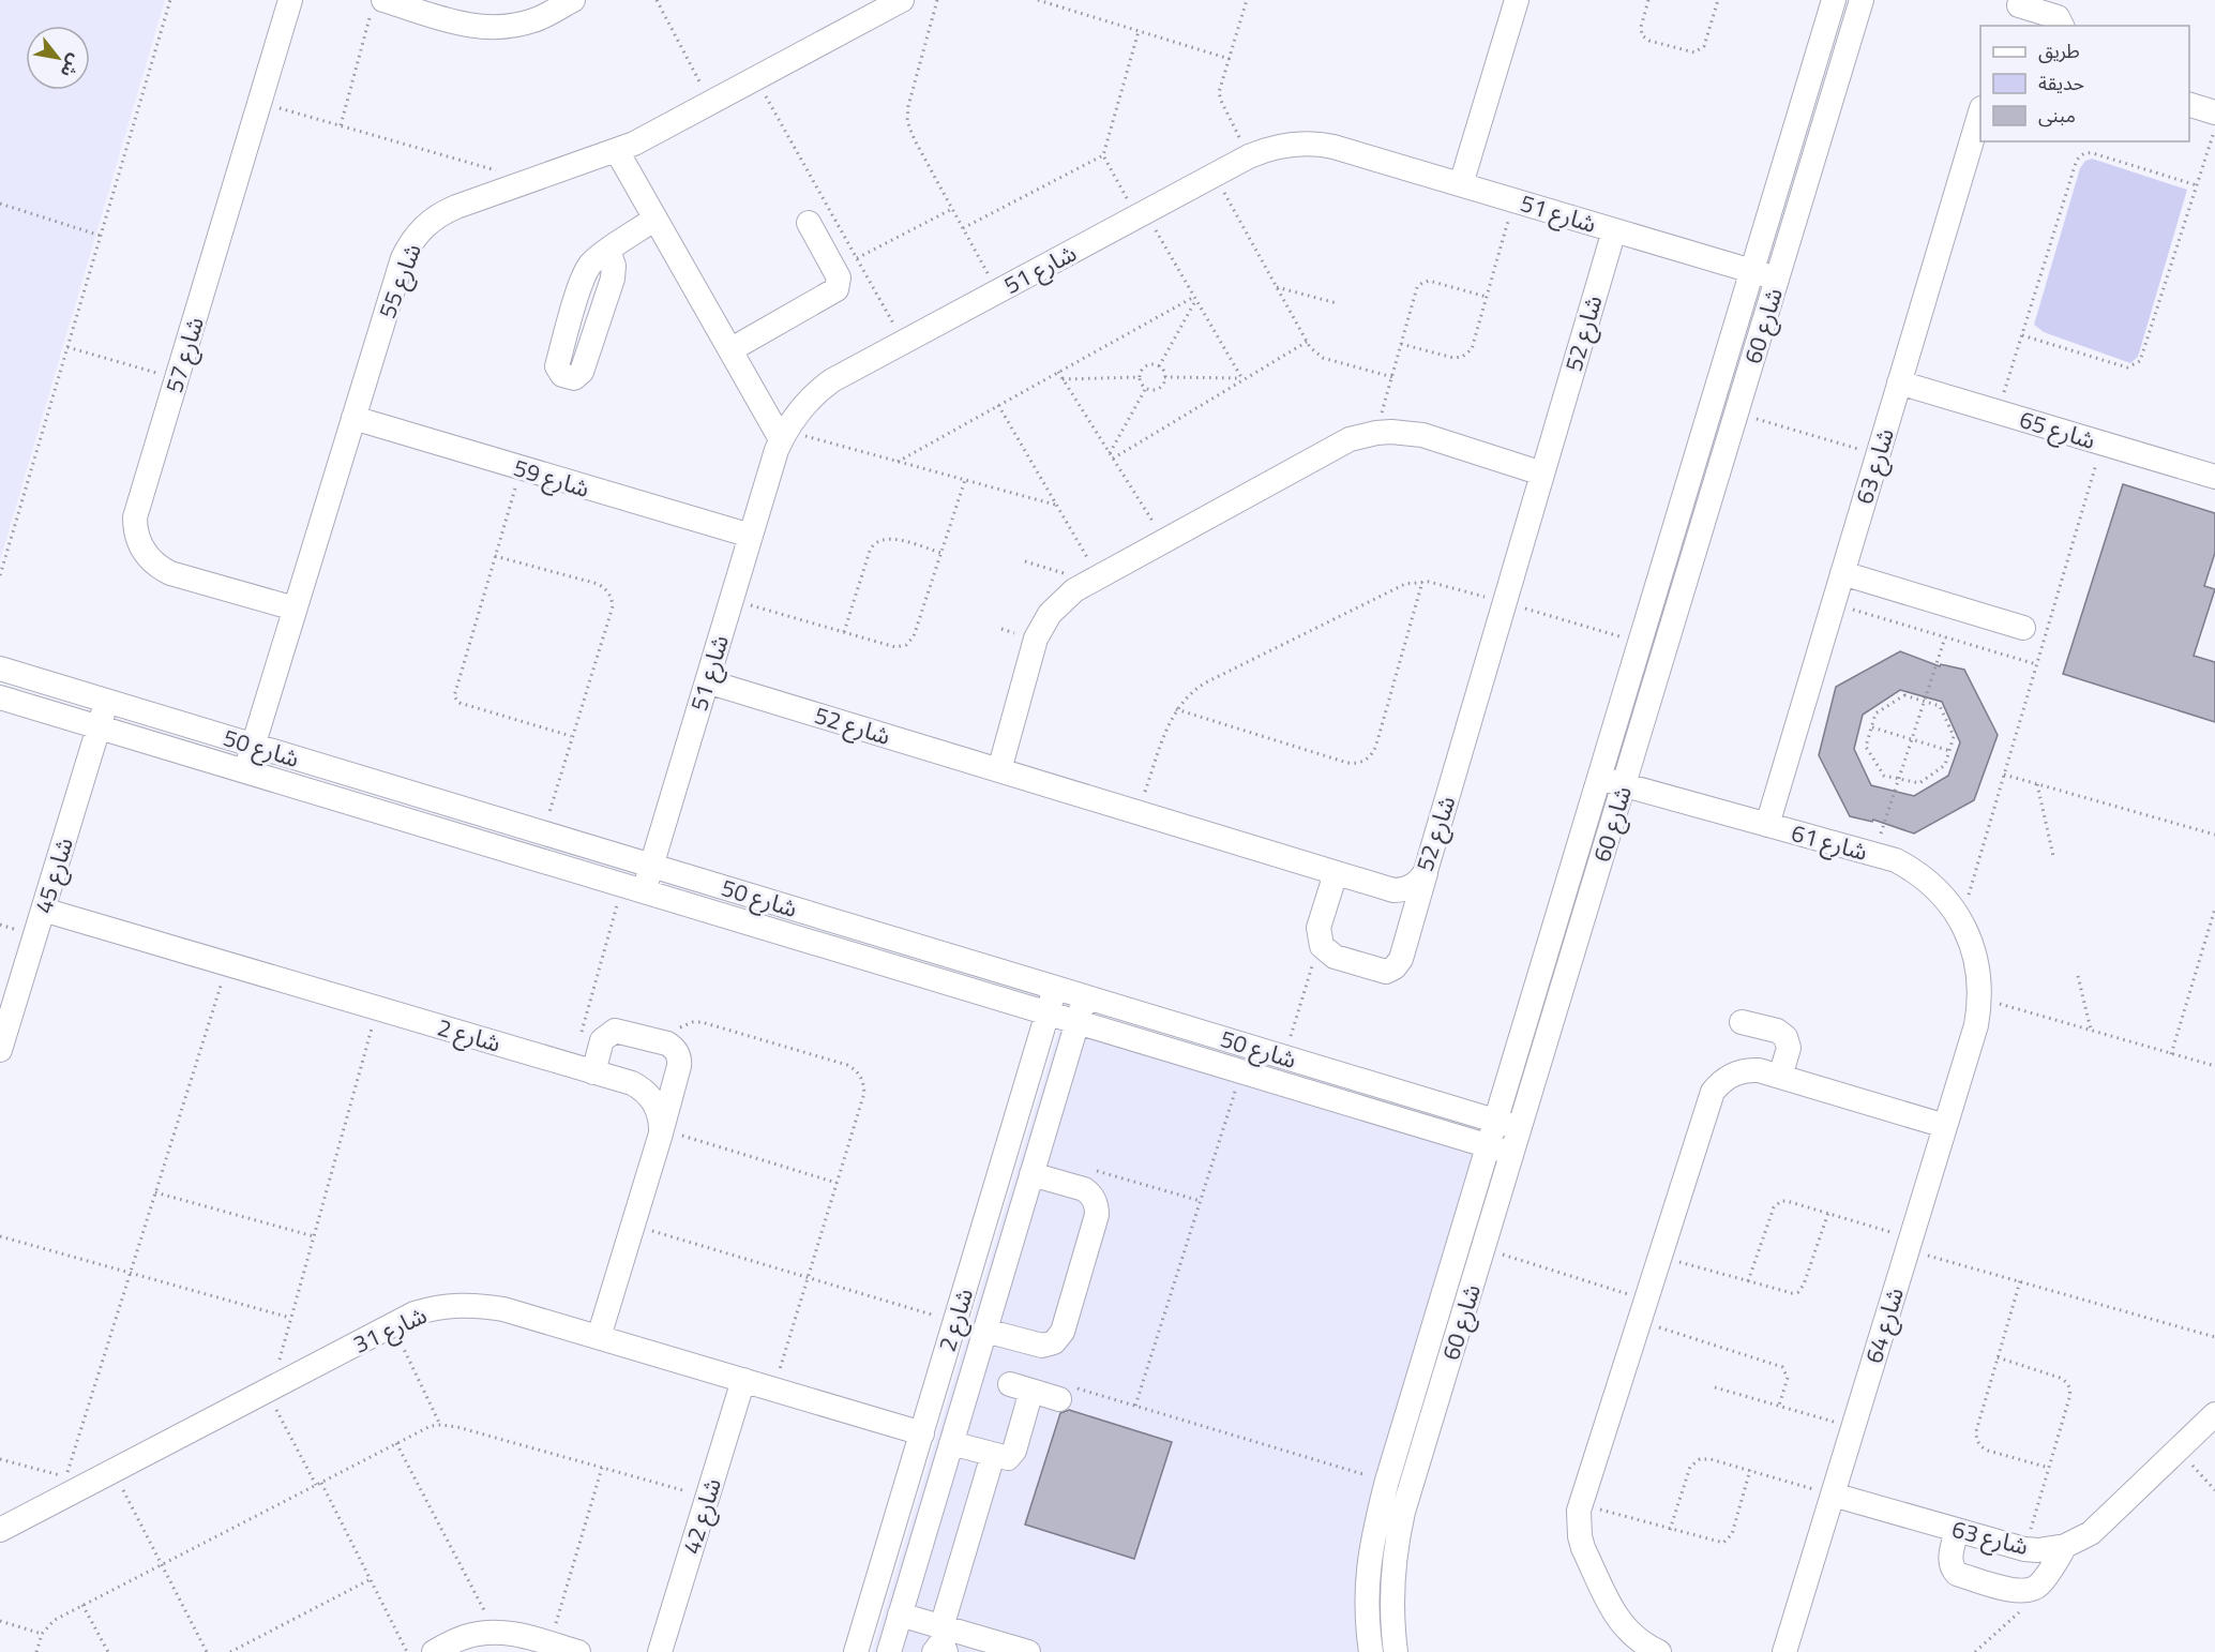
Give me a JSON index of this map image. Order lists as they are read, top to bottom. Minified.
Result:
{"streets":{"street":["شارع 51","شارع 55","شارع 60","شارع 52","شارع 57","شارع 65","شارع 63","شارع 59","شارع 50","شارع 61","شارع 45","شارع 2","شارع 64","شارع 31","شارع 42"]},"crossings":[["شارع 51","شارع 60"],["شارع 51","شارع 52"],["شارع 51","شارع 59"],["شارع 51","شارع 50"],["شارع 55","شارع 57"],["شارع 55","شارع 59"],["شارع 55","شارع 50"],["شارع 60","شارع 50"],["شارع 60","شارع 61"],["شارع 65","شارع 63"],["شارع 63","شارع 61"],["شارع 63","شارع 64"],["شارع 50","شارع 45"],["شارع 50","شارع 2"],["شارع 61","شارع 64"],["شارع 45","شارع 2"],["شارع 2","شارع 31"],["شارع 31","شارع 42"]],"legend":["طريق","حديقة","مبنى"],"north":"bottom right"}
